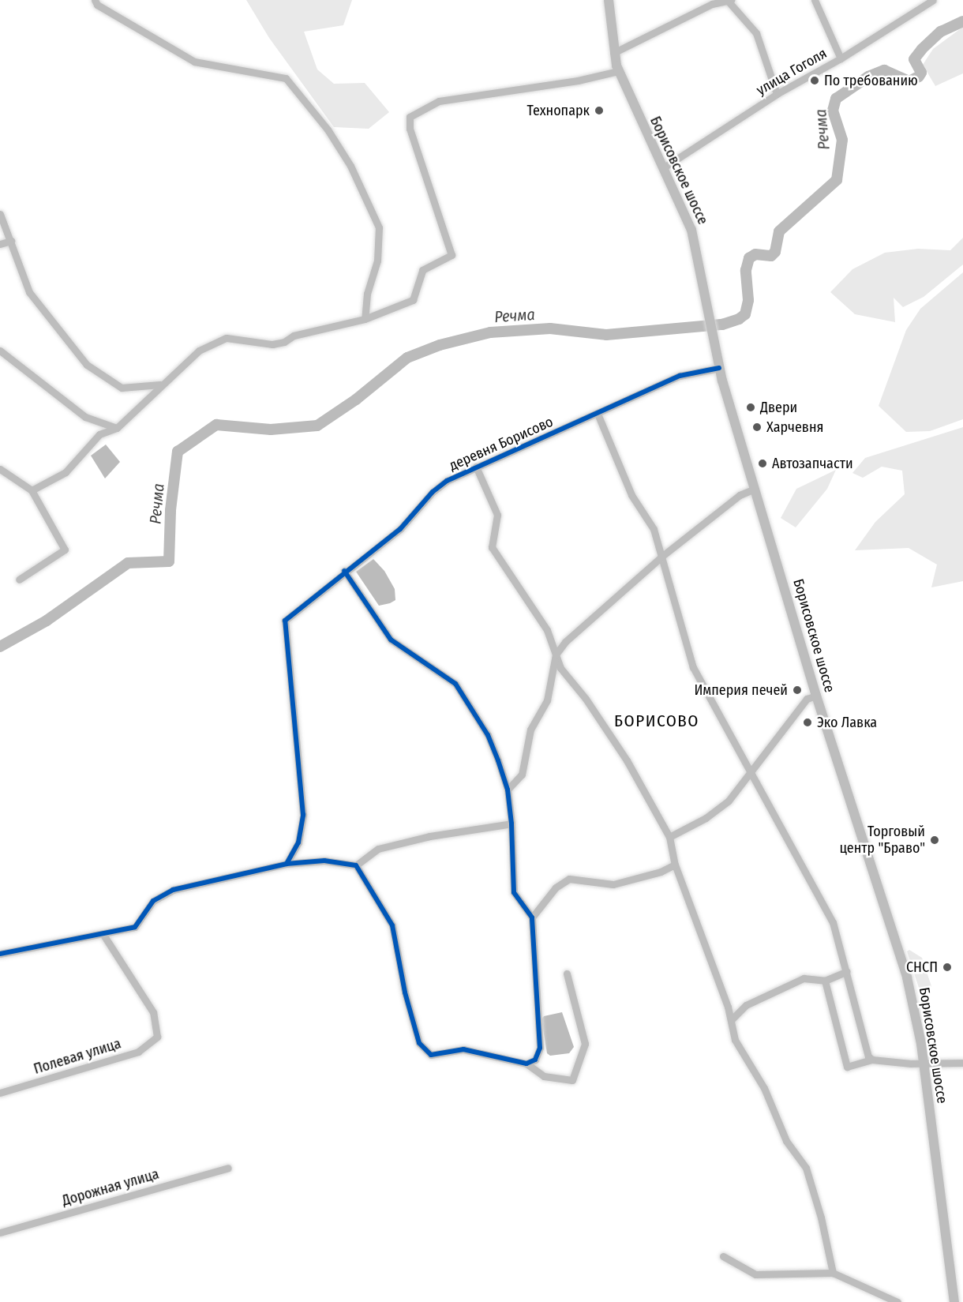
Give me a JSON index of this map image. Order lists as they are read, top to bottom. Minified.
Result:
{"streets":{"main road":["Борисовское шоссе"],"street":["улица Гоголя","деревня Борисово","Полевая улица","Дорожная улица"]},"crossings":[["улица Гоголя","Борисовское шоссе"],["Борисовское шоссе","деревня Борисово"]],"districts":["БОРИСОВО"],"water":["Речма"],"places":["По требованию","Технопарк","Двери","Харчевня","Автозапчасти","Империя печей","Эко Лавка","Торговый центр \"Браво\"","СНСП"]}
